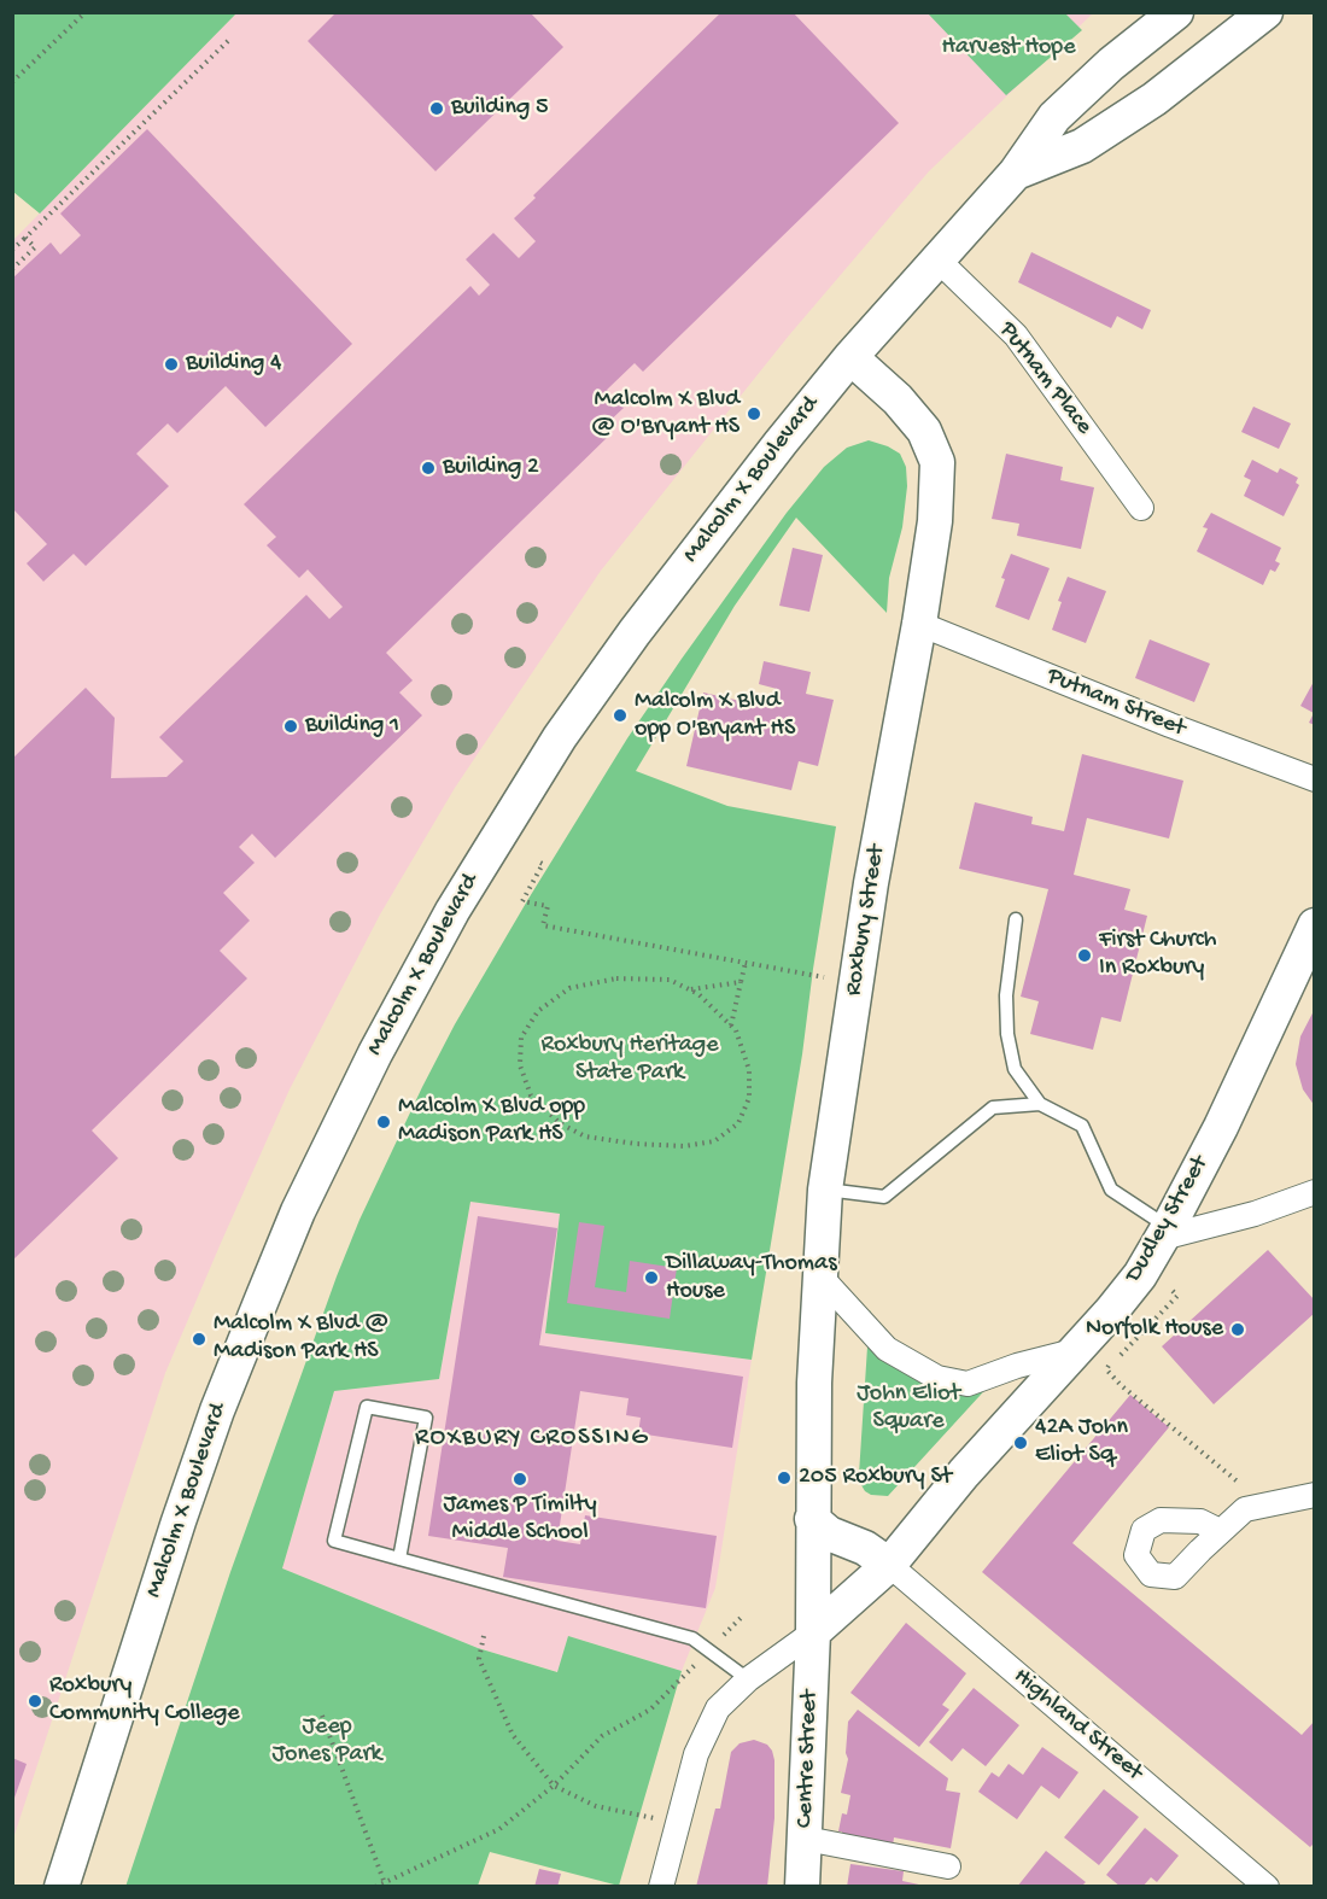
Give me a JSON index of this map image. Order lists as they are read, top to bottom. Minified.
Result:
{"streets":{"main road":["Malcolm X Boulevard","Roxbury Street","Dudley Street","Centre Street"],"street":["Putnam Place","Putnam Street","Highland Street"]},"crossings":[["Putnam Place","Malcolm X Boulevard"],["Malcolm X Boulevard","Roxbury Street"],["Putnam Street","Roxbury Street"],["Roxbury Street","Dudley Street"],["Roxbury Street","Centre Street"],["Dudley Street","Highland Street"],["Dudley Street","Centre Street"]],"districts":["ROXBURY CROSSING"],"parks":["Harvest Hope","Roxbury Heritage State Park","John Eliot Square","Jeep Jones Park"],"places":["Building 5","Building 4","Malcolm X Blvd @ O'Bryant HS","Building 2","Malcolm X Blvd opp O'Bryant HS","Building 1","First Church In Roxbury","Malcolm X Blvd opp Madison Park HS","Dillaway-Thomas House","Norfolk House","Malcolm X Blvd @ Madison Park HS","42A John Eliot Sq","205 Roxbury St","James P Timilty Middle School","Roxbury Community College"]}
